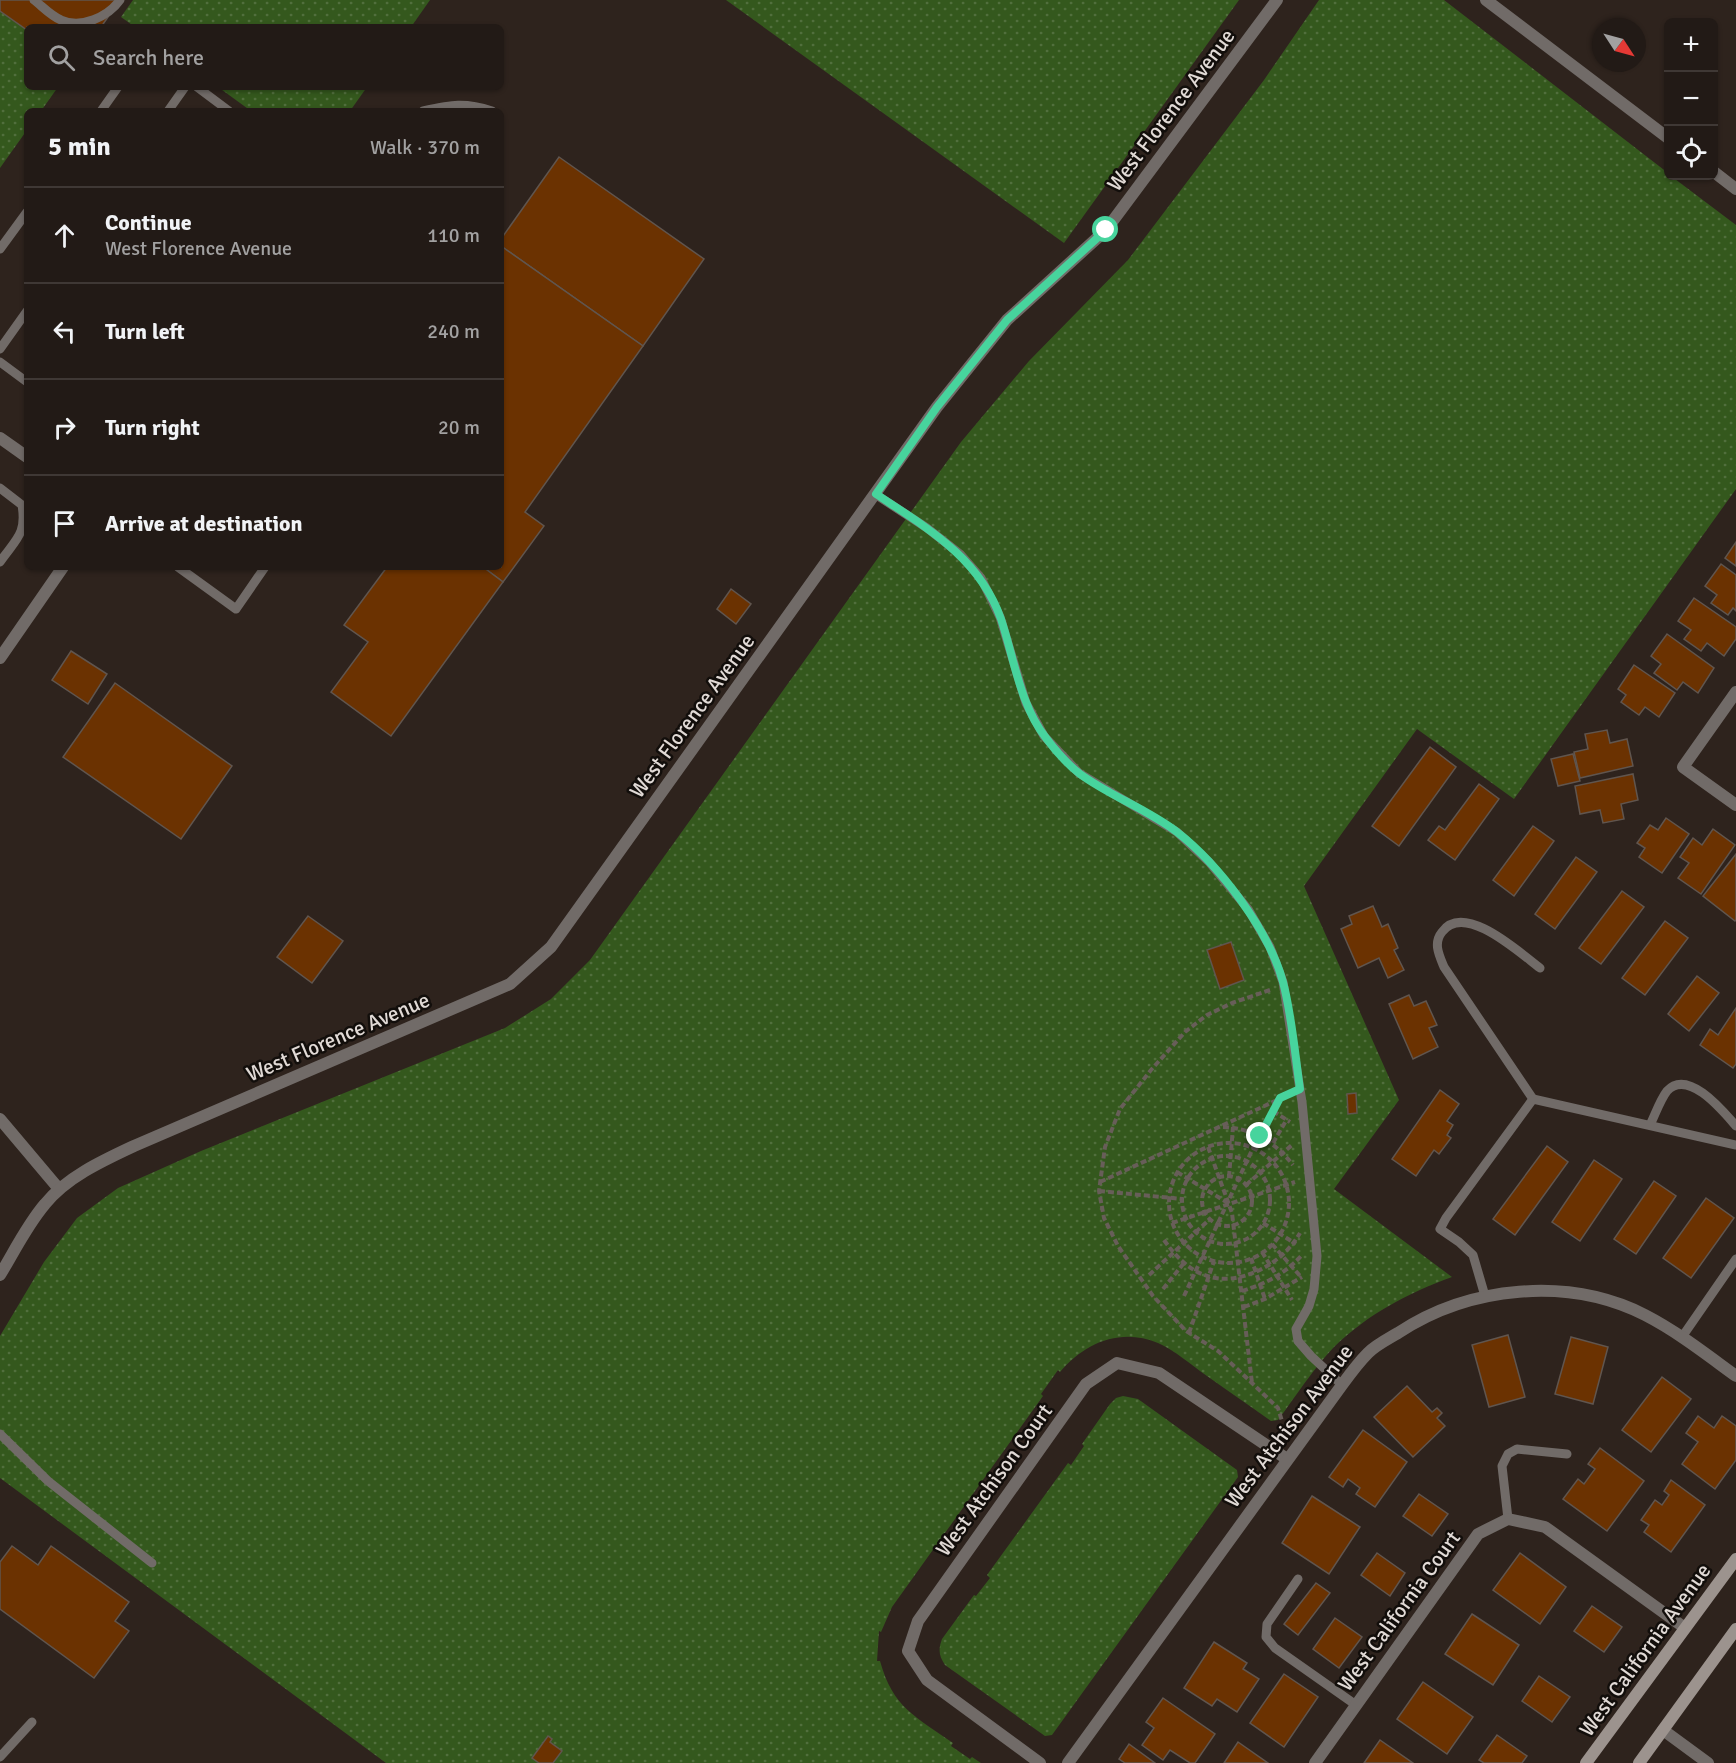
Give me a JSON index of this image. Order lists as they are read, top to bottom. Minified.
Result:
{"streets":{"main road":["West California Avenue"],"street":["West Florence Avenue","West Atchison Avenue","West Atchison Court","West California Court"]},"crossings":[["West Atchison Avenue","West Atchison Court"]],"north":"bottom right","page":{"map_buttons":["+","−"],"search":"Search here","heading":["5 min","Walk · 370 m"],"list":[["Continue","West Florence Avenue","110 m"],["Turn left","240 m"],["Turn right","20 m"],"Arrive at destination"]}}
